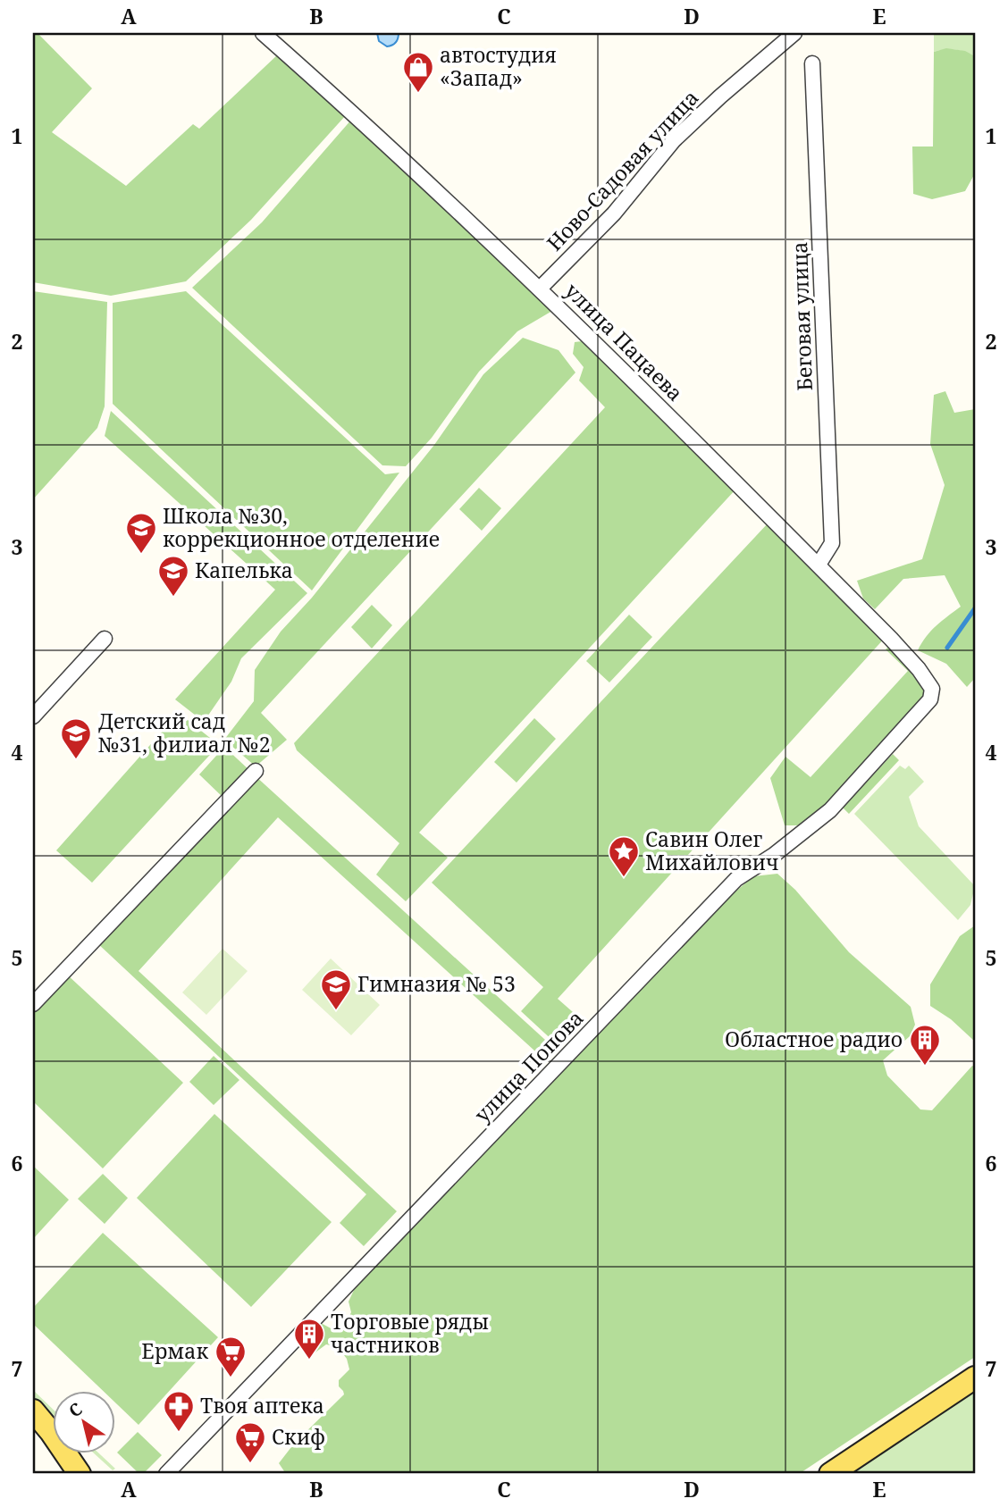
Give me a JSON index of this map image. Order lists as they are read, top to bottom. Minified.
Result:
{"streets":{"street":["Ново-Садовая улица","Беговая улица","улица Пацаева","улица Попова"]},"crossings":[["Ново-Садовая улица","улица Пацаева"],["Беговая улица","улица Пацаева"],["улица Пацаева","улица Попова"]],"places":{"shop":["автостудия «Запад»"],"school or university":["Школа №30, коррекционное отделение","Капелька","Детский сад №31, филиал №2","Гимназия № 53"],"place":["Савин Олег Михайлович"],"building":["Областное радио","Торговые ряды частников"],"supermarket":["Ермак","Скиф"],"pharmacy":["Твоя аптека"]},"north":"top left","grid":{"columns":["A","B","C","D","E"],"rows":["1","2","3","4","5","6","7"]}}
